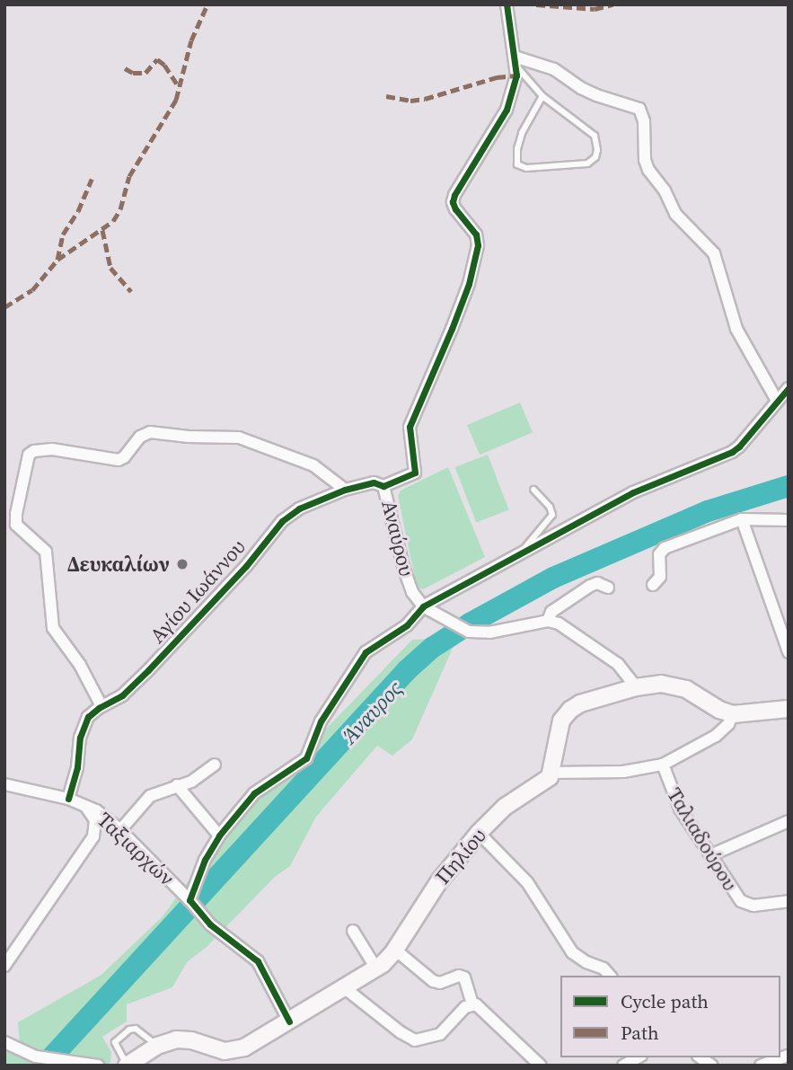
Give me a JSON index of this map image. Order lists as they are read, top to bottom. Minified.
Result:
{"streets":{"main road":["Πηλίου"],"street":["Αναύρου","Αγίου Ιωάννου","Ταλιαδούρου","Ταξιαρχών"]},"crossings":[["Αναύρου","Αγίου Ιωάννου"],["Αγίου Ιωάννου","Ταξιαρχών"],["Ταξιαρχών","Πηλίου"]],"water":["Άναυρος"],"places":["Δευκαλίων"],"legend":["Cycle path","Path"]}
